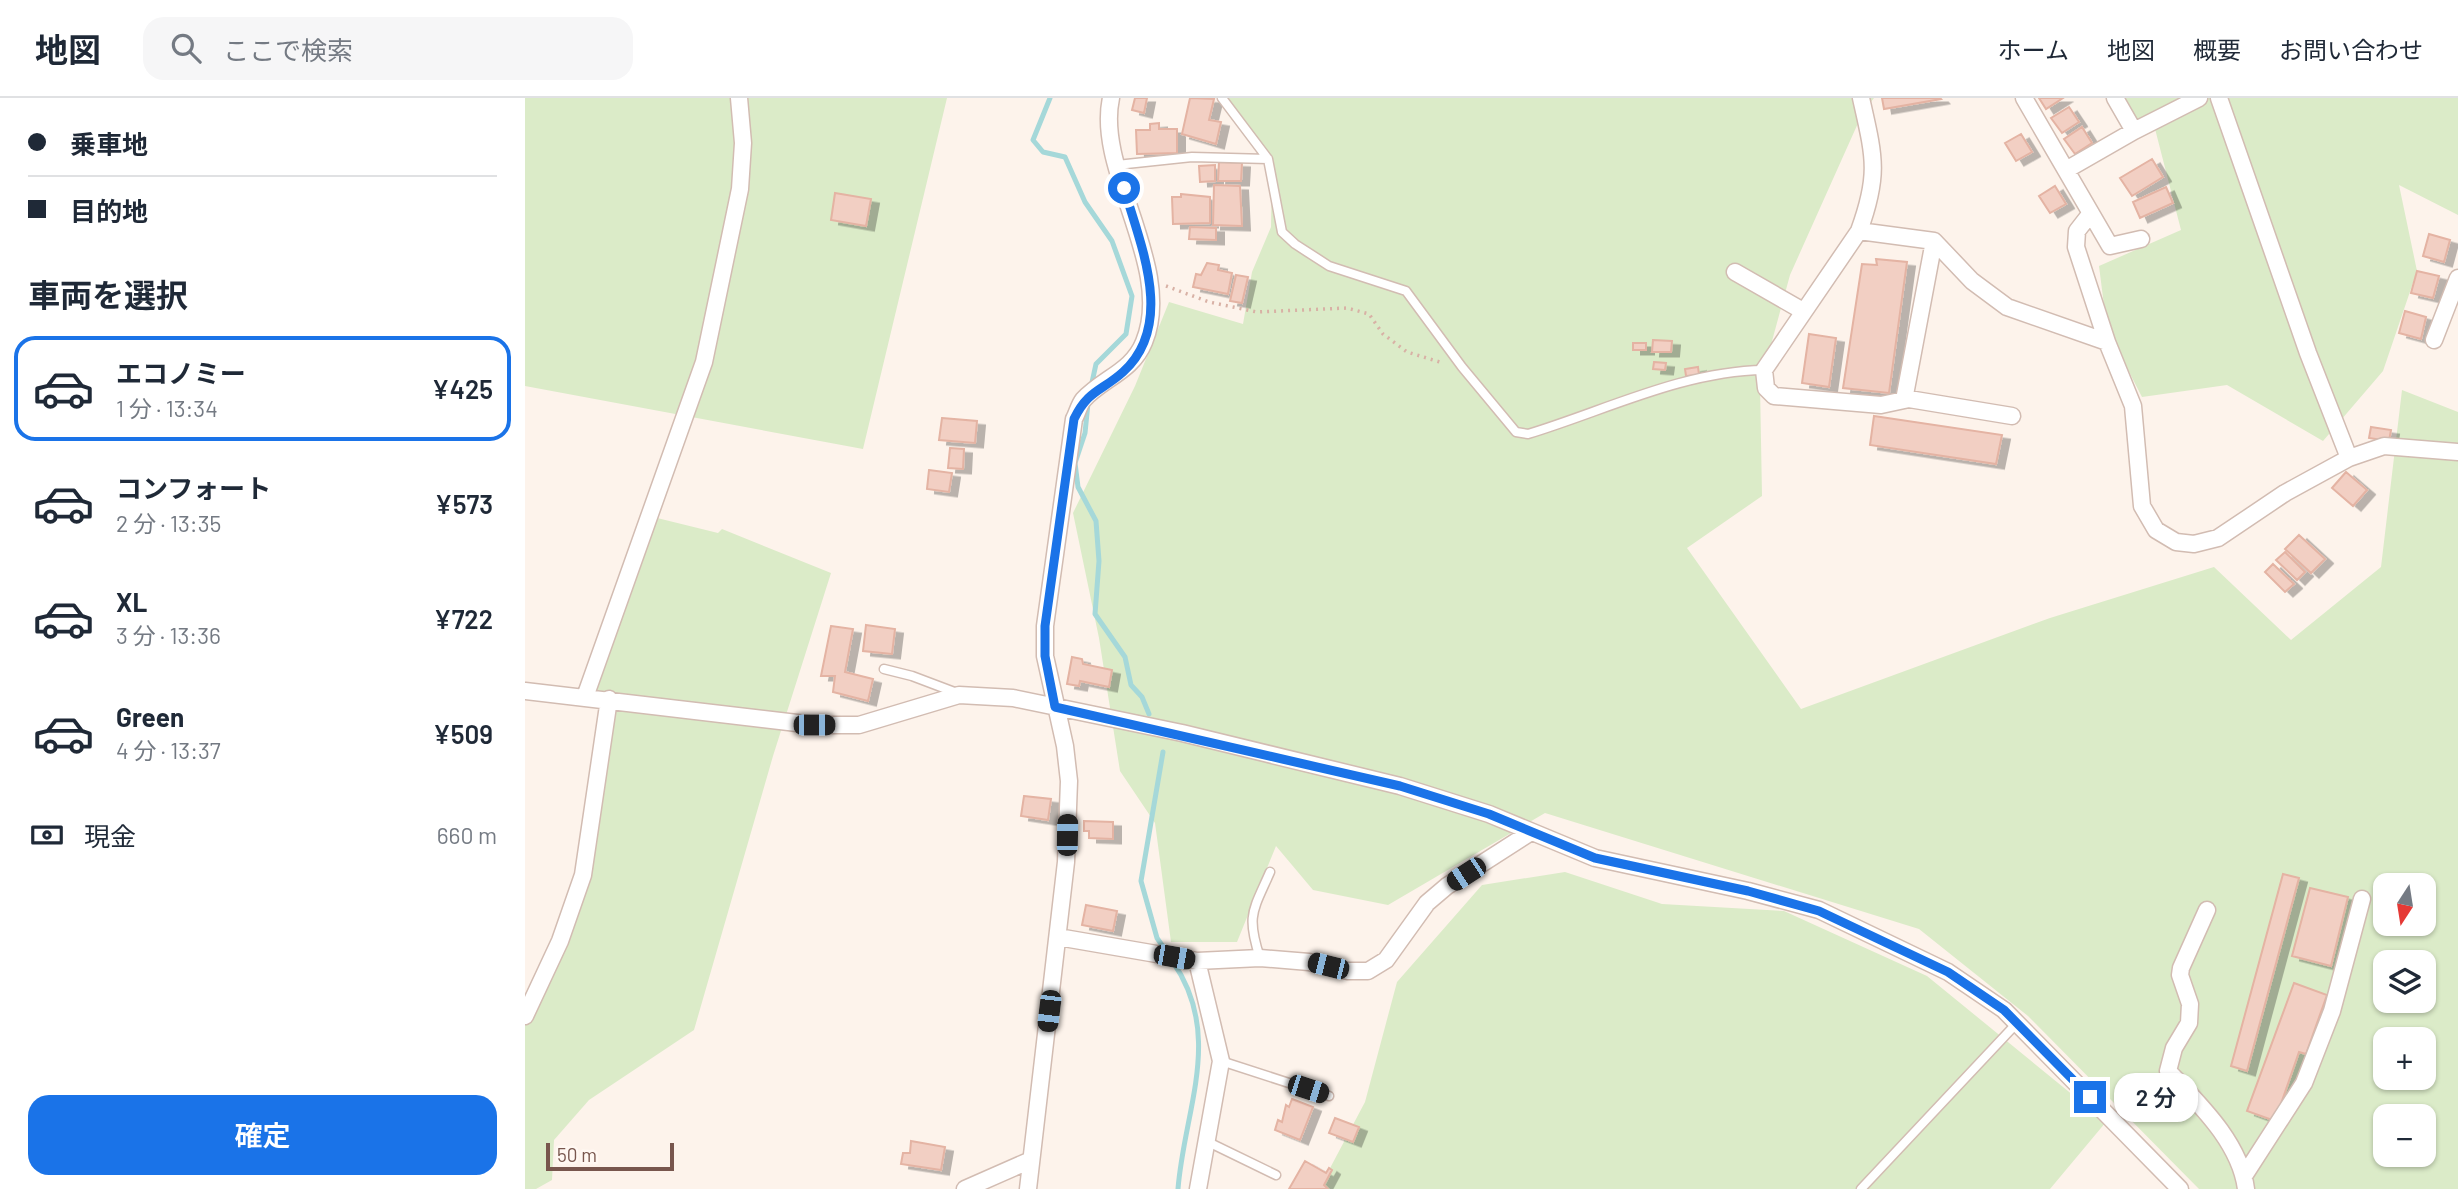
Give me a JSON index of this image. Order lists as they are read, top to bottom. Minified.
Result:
{"scale_bar":"50 m","north":"bottom","page":{"header":"地図","search":"ここで検索","nav":["ホーム","地図","概要","お問い合わせ"],"banner":["乗車地","目的地"],"heading":"車両を選択","list":[{"name":"エコノミー","note":"1 分 · 13:34","value":"¥425"},{"name":"コンフォート","note":"2 分 · 13:35","value":"¥573"},{"name":"XL","note":"3 分 · 13:36","value":"¥722"},{"name":"Green","note":"4 分 · 13:37","value":"¥509"}],"pay":["現金","660 m"],"map_buttons":["+","−"],"bubble":"2 分","buttons":"確定","scale":"50 m"}}
